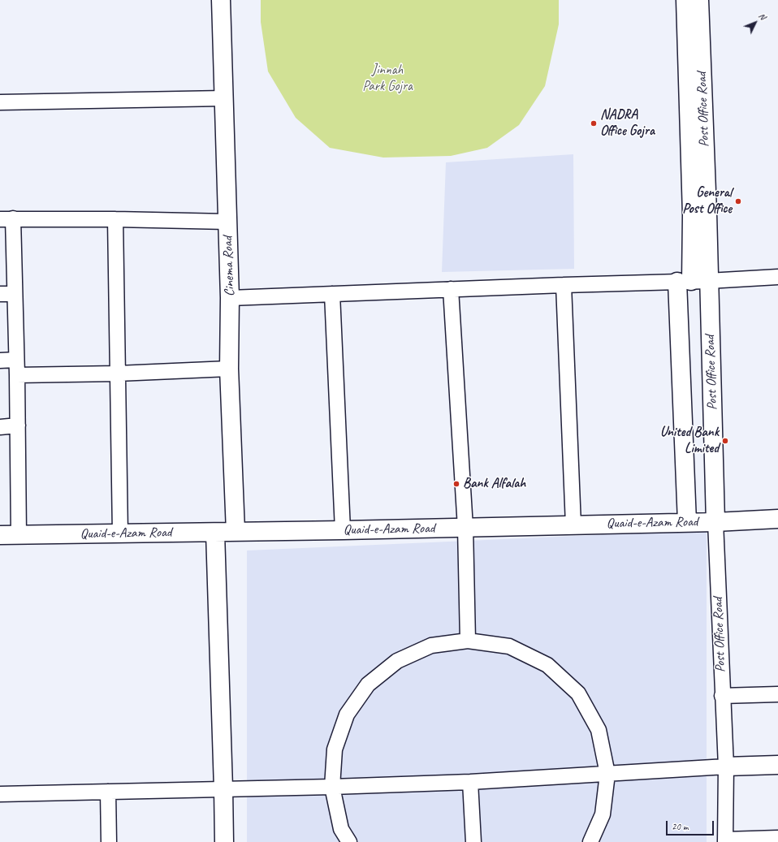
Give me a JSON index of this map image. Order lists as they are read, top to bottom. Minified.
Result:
{"streets":{"main road":["Post Office Road","Cinema Road","Quaid-e-Azam Road"]},"crossings":[["Post Office Road","Quaid-e-Azam Road"],["Cinema Road","Quaid-e-Azam Road"]],"parks":["Jinnah Park Gojra"],"places":["NADRA Office Gojra","General Post Office","United Bank Limited","Bank Alfalah"],"scale_bar":"20 m","north":"top right"}
